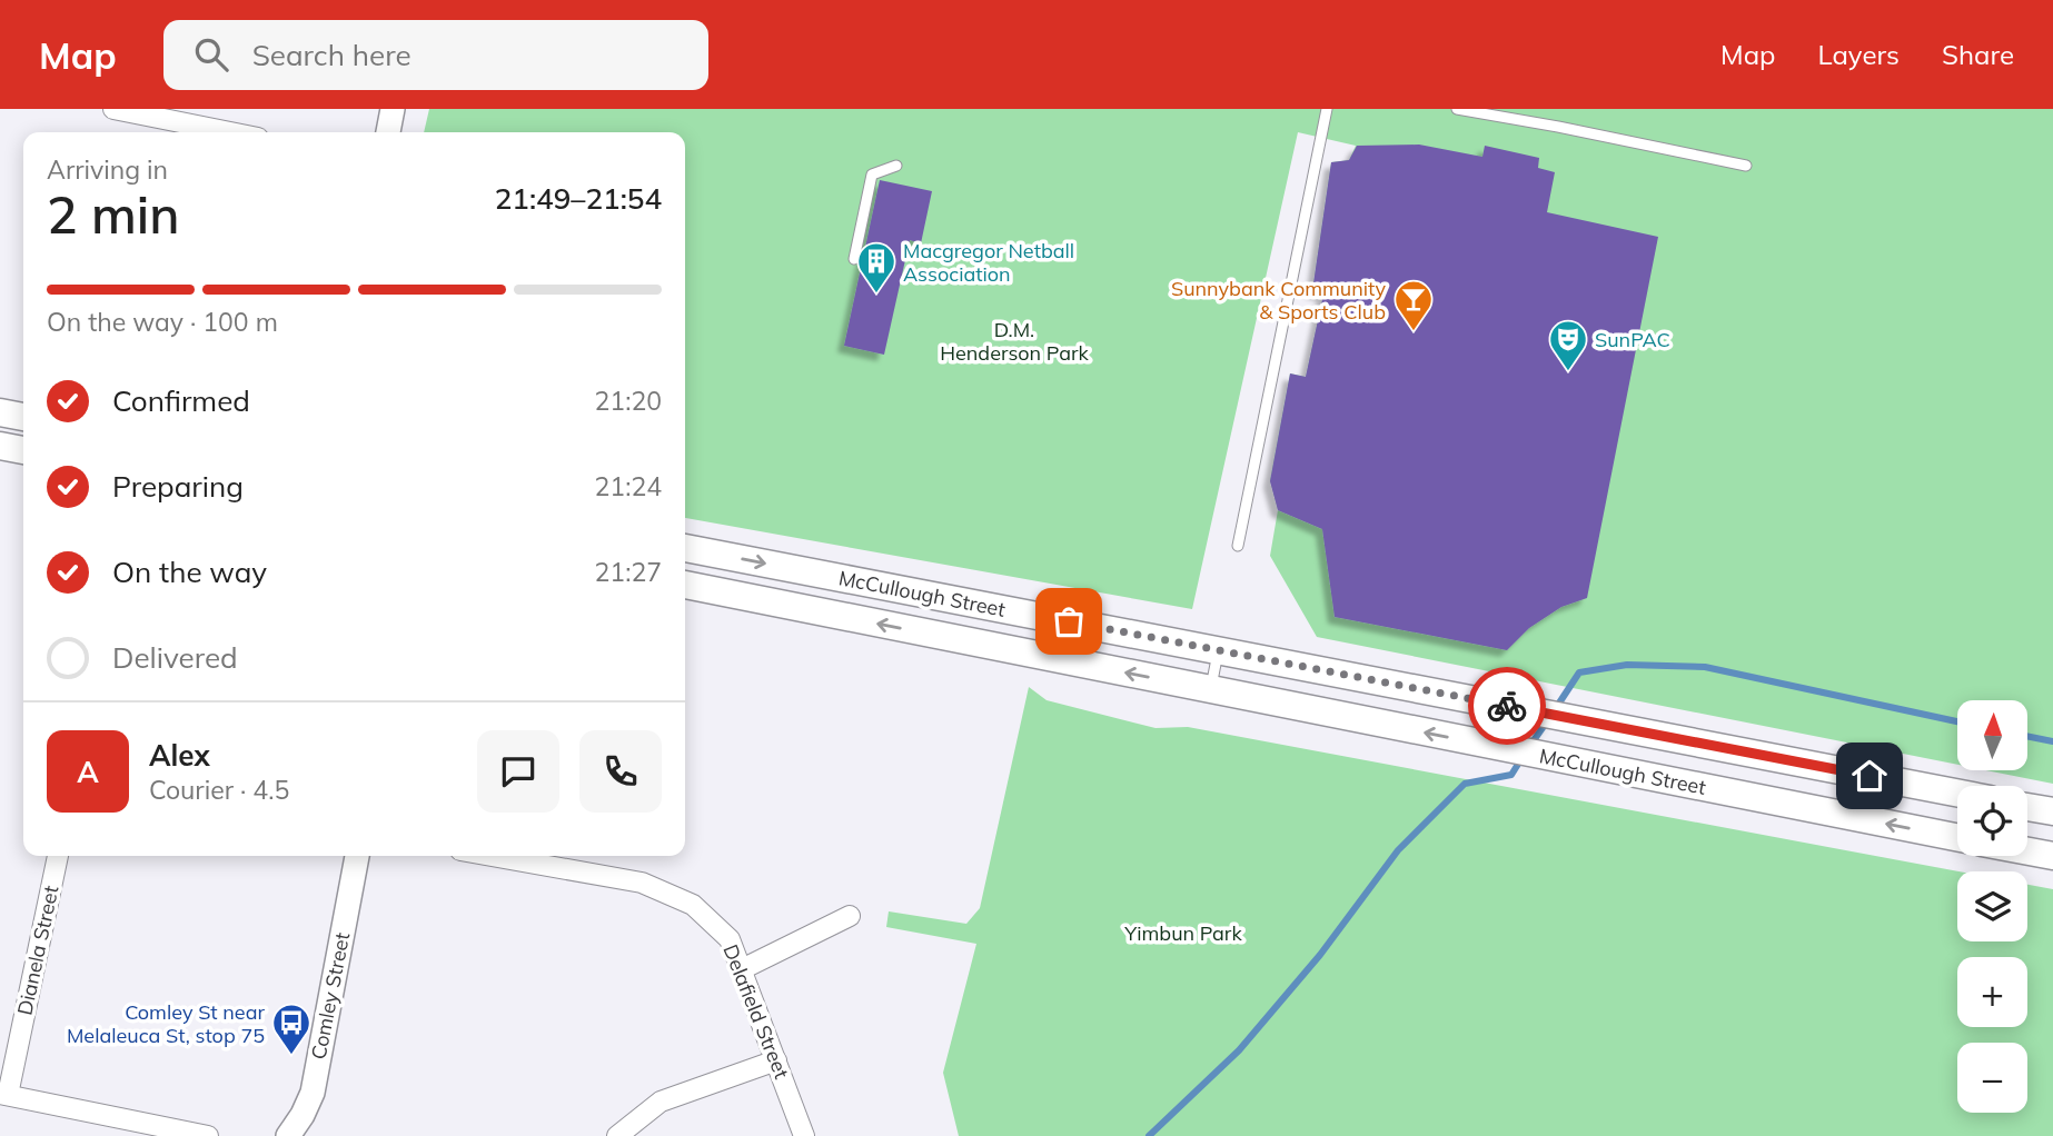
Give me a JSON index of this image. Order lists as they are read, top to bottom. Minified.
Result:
{"streets":{"main road":["McCullough Street"],"street":["Dianela Street","Comley Street","Delafield Street"]},"parks":["D.M. Henderson Park","Yimbun Park"],"places":{"building":["Macgregor Netball Association"],"bar":["Sunnybank Community & Sports Club"],"theatre":["SunPAC"],"bus stop":["Comley St near Melaleuca St, stop 75"]},"north":"top","page":{"header":"Map","search":"Search here","nav":["Map","Layers","Share"],"heading":["2 min","Arriving in","21:49–21:54"],"panel":["Alex","Courier · 4.5"],"bar":"On the way · 100 m","list":[["Confirmed","21:20"],["Preparing","21:24"],["On the way","21:27"],"Delivered"],"map_buttons":["+","−"],"round":"A"}}
